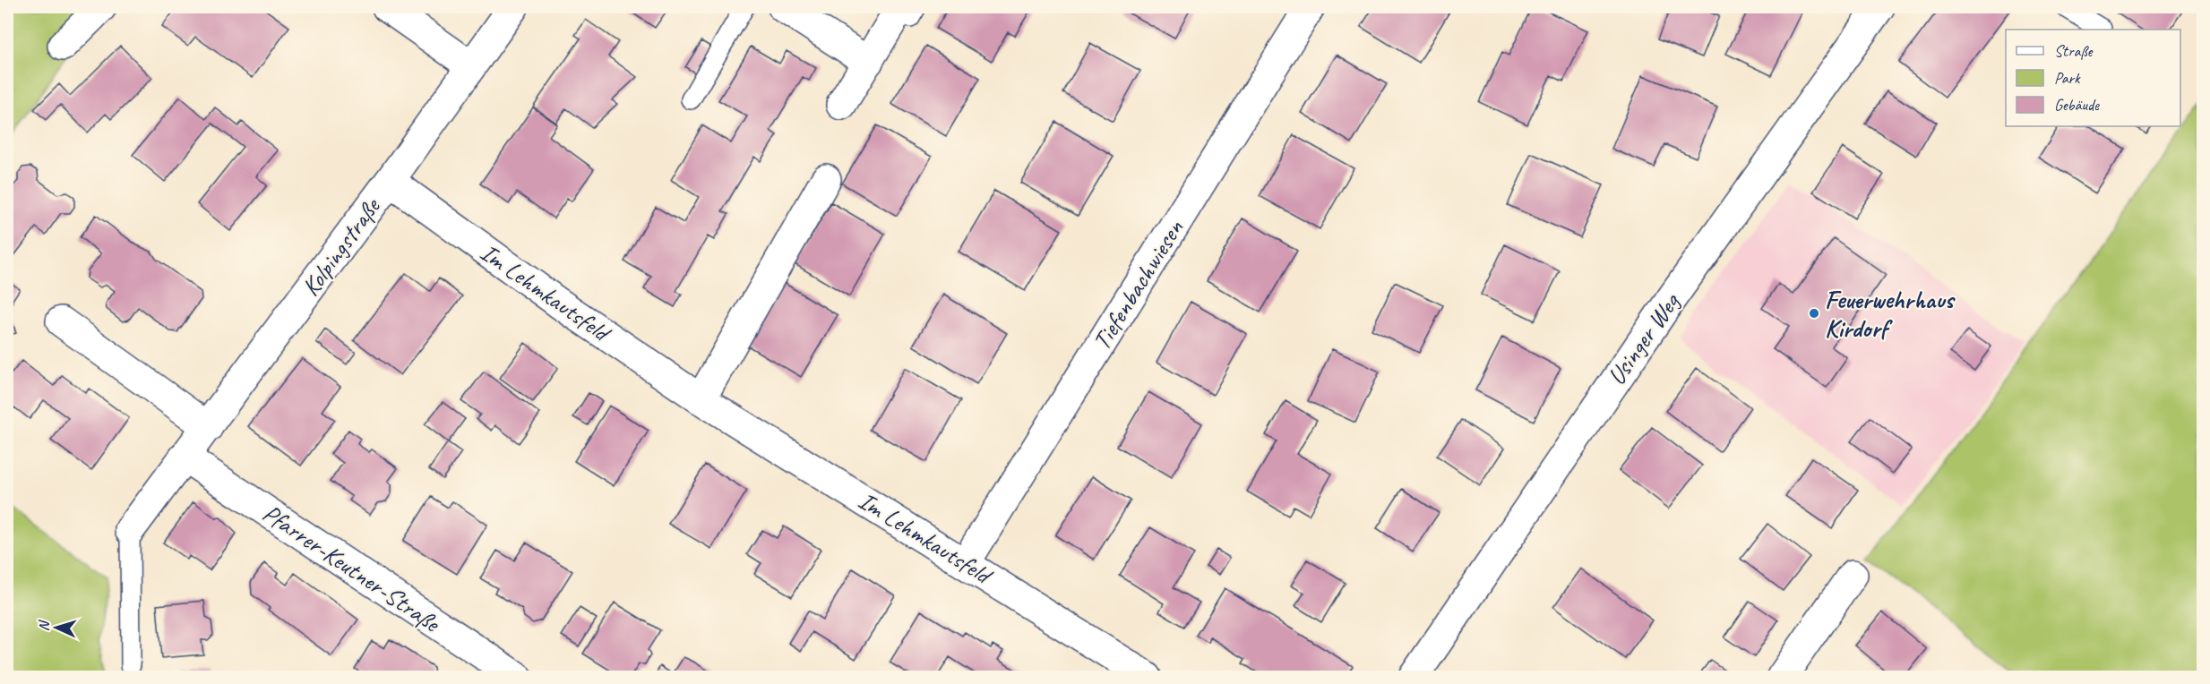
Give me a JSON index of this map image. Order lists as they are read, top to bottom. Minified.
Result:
{"streets":{"street":["Kolpingstraße","Tiefenbachwiesen","Im Lehmkautsfeld","Usinger Weg","Pfarrer-Keutner-Straße"]},"crossings":[["Kolpingstraße","Im Lehmkautsfeld"],["Kolpingstraße","Pfarrer-Keutner-Straße"],["Tiefenbachwiesen","Im Lehmkautsfeld"]],"places":["Feuerwehrhaus Kirdorf"],"legend":["Straße","Park","Gebäude"],"north":"left"}
